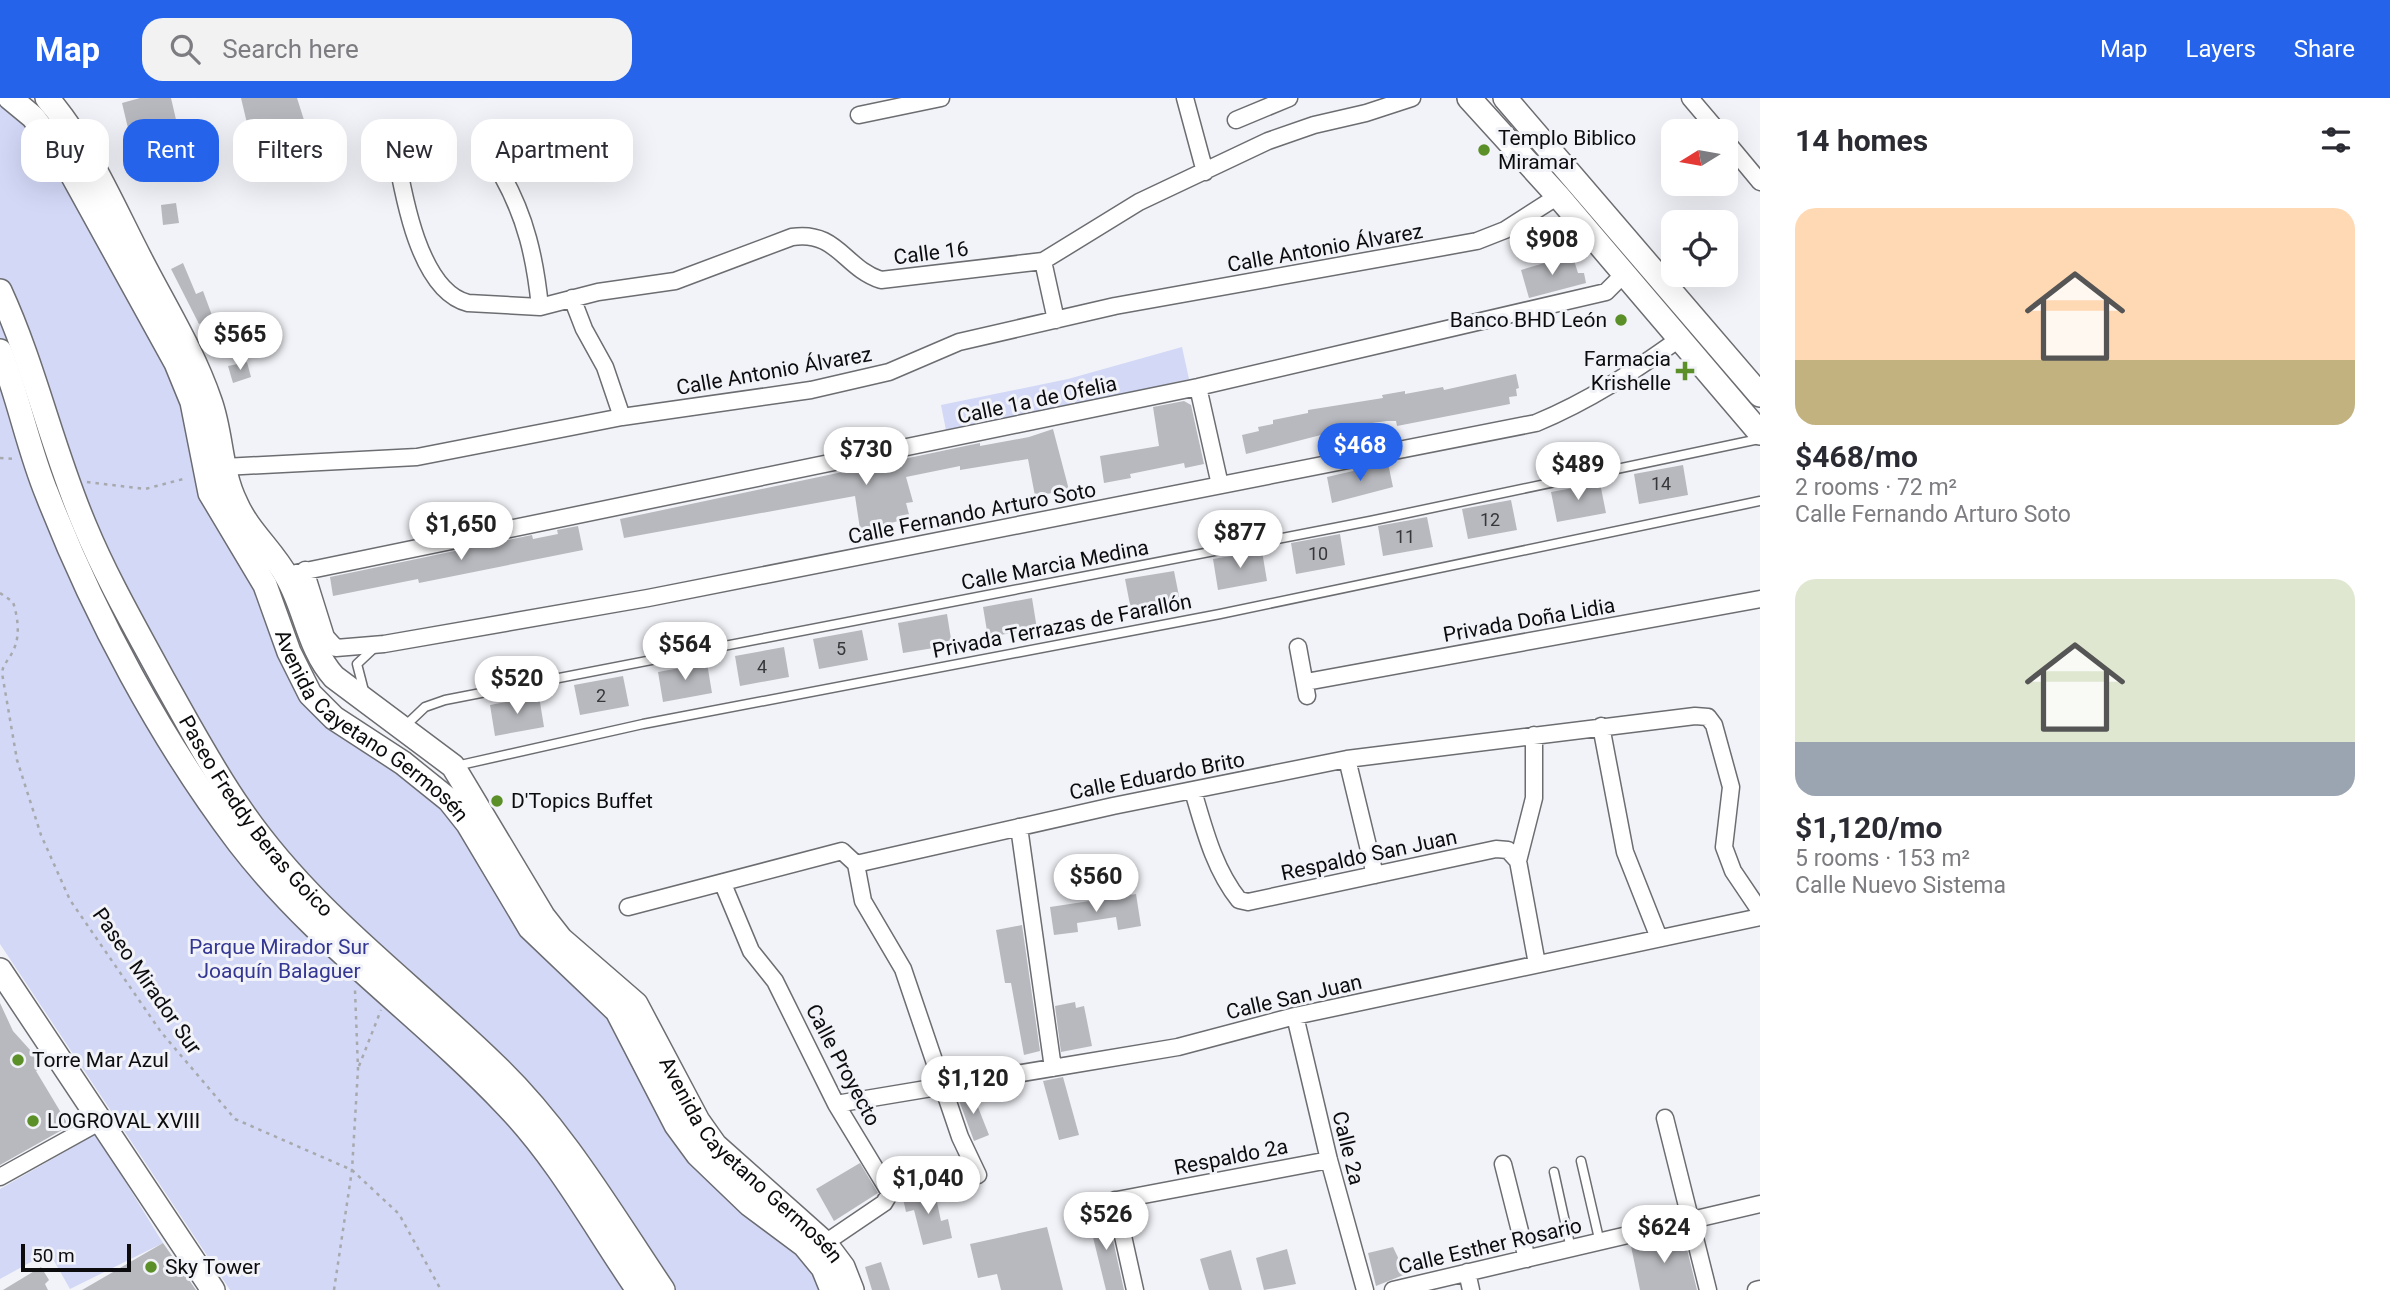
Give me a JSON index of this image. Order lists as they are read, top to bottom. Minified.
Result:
{"streets":{"street":["Calle Antonio Álvarez","Calle 16","Calle 1a de Ofelia","Calle Fernando Arturo Soto","Privada Doña Lidia","Avenida Cayetano Germosén","Calle Eduardo Brito","Paseo Freddy Beras Goico","Respaldo San Juan","Calle San Juan","Calle Proyecto","Calle 2a","Respaldo 2a","Calle Esther Rosario"],"lane":["Calle Marcia Medina","Privada Terrazas de Farallón"],"path":["Paseo Mirador Sur"]},"crossings":[["Calle Antonio Álvarez","Avenida Cayetano Germosén"],["Calle 1a de Ofelia","Calle Fernando Arturo Soto"],["Calle 1a de Ofelia","Avenida Cayetano Germosén"],["Calle Fernando Arturo Soto","Avenida Cayetano Germosén"],["Calle Marcia Medina","Avenida Cayetano Germosén"],["Privada Terrazas de Farallón","Avenida Cayetano Germosén"],["Avenida Cayetano Germosén","Calle Proyecto"],["Calle Eduardo Brito","Respaldo San Juan"],["Calle Eduardo Brito","Calle Proyecto"],["Calle San Juan","Calle Proyecto"],["Calle San Juan","Calle 2a"],["Calle 2a","Respaldo 2a"]],"parks":["Parque Mirador Sur Joaquín Balaguer"],"places":{"other":["Templo Biblico Miramar","Banco BHD León","D'Topics Buffet","Torre Mar Azul","LOGROVAL XVIII","Sky Tower"],"health":["Farmacia Krishelle"]},"house_numbers":["14","12","11","10","5","4","2"],"scale_bar":"50 m","north":"left","page":{"header":"Map","search":"Search here","nav":["Map","Layers","Share"],"heading":"14 homes","chip":["Buy","Rent","Filters","New","Apartment"],"list":[{"name":"$468/mo","note":"2 rooms · 72 m² · Calle Fernando Arturo Soto"},{"name":"$1,120/mo","note":"5 rooms · 153 m² · Calle Nuevo Sistema"}],"price":["$908","$565","$468","$730","$489","$1,650","$877","$564","$520","$560","$1,120","$1,040","$526","$624"],"scale":"50 m"}}
